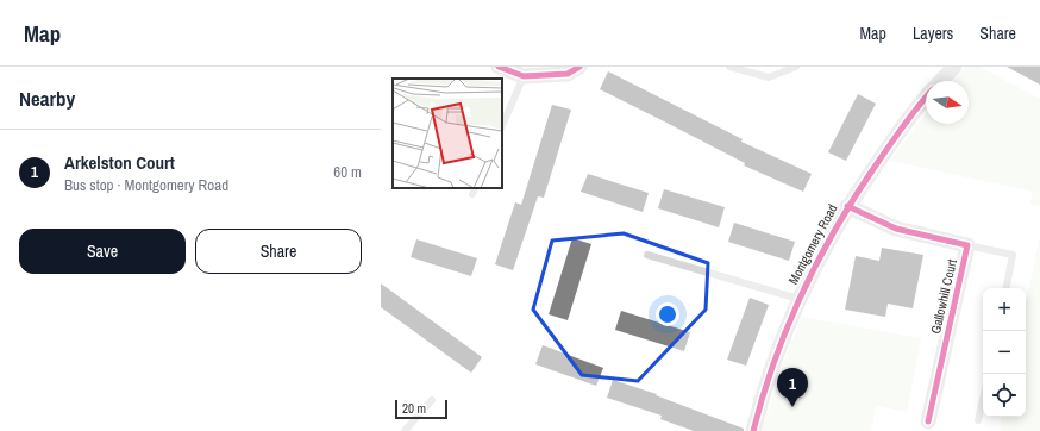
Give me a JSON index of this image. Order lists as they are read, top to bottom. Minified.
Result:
{"streets":{"street":["Montgomery Road","Gallowhill Court"]},"crossings":[["Montgomery Road","Gallowhill Court"]],"scale_bar":"20 m","north":"right","page":{"header":"Map","nav":["Map","Layers","Share"],"heading":"Nearby","list":[{"mark":"1","name":"Arkelston Court","note":"Bus stop · Montgomery Road","value":"60 m"}],"buttons":["Save","Share"],"map_buttons":["+","−"],"pins":"1","scale":"20 m"}}
